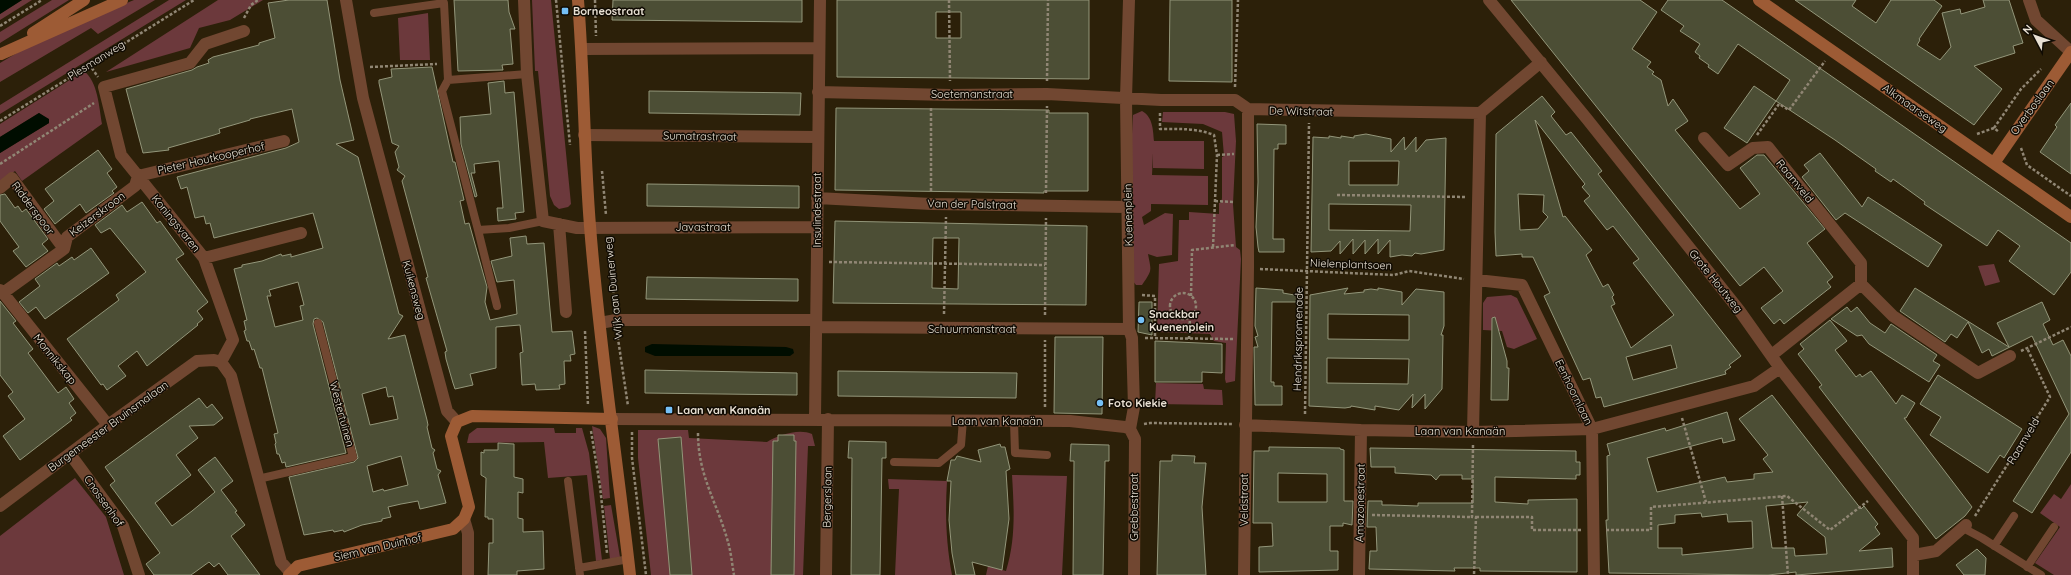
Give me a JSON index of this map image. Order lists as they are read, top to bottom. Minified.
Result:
{"streets":{"street":["Soetemanstraat","Overboslaan","Alkmaarseweg","De Witstraat","Sumatrastraat","Pieter Houtkooperhof","Raamveld","Van der Palstraat","Ridderspoor","Insulindestraat","Keizerskroon","Kuenenplein","Koningsvaren","Javastraat","Grote Houtweg","Wijk aan Duinerweg","Kuikensweg","Schuurmanstraat","Monnikskap","Eenhoornlaan","Laan van Kanaän","Burgemeester Bruinsmalaan","Bergerslaan","Veldstraat","Cnossenhof","Amazonestraat","Grebbestraat","Siem van Duinhof"],"lane":["Westertuinen"],"path":["Plesmanweg","Nielenplantsoen","Hendrikspromenade"]},"crossings":[["Soetemanstraat","Insulindestraat"],["Soetemanstraat","Kuenenplein"],["Overboslaan","Alkmaarseweg"],["Sumatrastraat","Insulindestraat"],["Sumatrastraat","Wijk aan Duinerweg"],["Pieter Houtkooperhof","Keizerskroon"],["Pieter Houtkooperhof","Koningsvaren"],["Van der Palstraat","Insulindestraat"],["Van der Palstraat","Kuenenplein"],["Ridderspoor","Keizerskroon"],["Insulindestraat","Javastraat"],["Insulindestraat","Schuurmanstraat"],["Insulindestraat","Laan van Kanaän"],["Keizerskroon","Koningsvaren"],["Keizerskroon","Monnikskap"],["Kuenenplein","Schuurmanstraat"],["Kuenenplein","Laan van Kanaän"],["Kuenenplein","Grebbestraat"],["Koningsvaren","Burgemeester Bruinsmalaan"],["Javastraat","Wijk aan Duinerweg"],["Nielenplantsoen","Hendrikspromenade"],["Nielenplantsoen","Eenhoornlaan"],["Grote Houtweg","Laan van Kanaän"],["Wijk aan Duinerweg","Schuurmanstraat"],["Wijk aan Duinerweg","Laan van Kanaän"],["Kuikensweg","Laan van Kanaän"],["Monnikskap","Burgemeester Bruinsmalaan"],["Eenhoornlaan","Laan van Kanaän"],["Laan van Kanaän","Bergerslaan"],["Laan van Kanaän","Veldstraat"],["Laan van Kanaän","Amazonestraat"],["Laan van Kanaän","Grebbestraat"],["Burgemeester Bruinsmalaan","Cnossenhof"]],"places":{"transit":["Borneostraat","Laan van Kanaän"],"other":["Snackbar Kuenenplein","Foto Kiekie"]},"north":"top left"}
